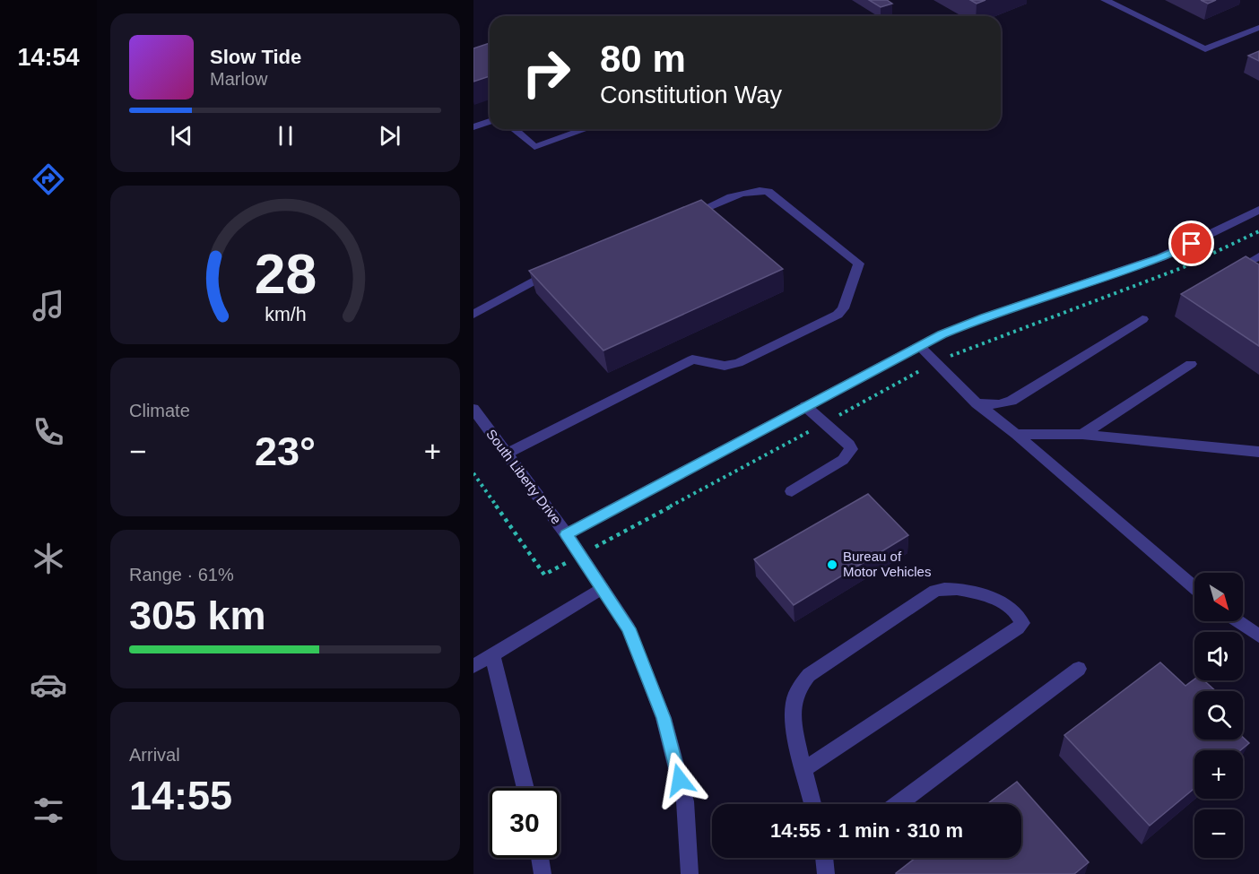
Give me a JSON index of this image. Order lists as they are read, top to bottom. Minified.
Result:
{"streets":{"street":["South Liberty Drive"]},"places":["Bureau of Motor Vehicles"],"north":"bottom right","page":{"tabs":"14:54","turn":["80 m","Constitution Way"],"song":["Slow Tide","Marlow"],"tile":["Climate",["Range · 61%","305 km"],["Arrival","14:55"]],"heat":["−","23°","+"],"map_buttons":["+","−"],"limit":"30","trip":"14:55 · 1 min · 310 m","gauge":["28","km/h"]}}
